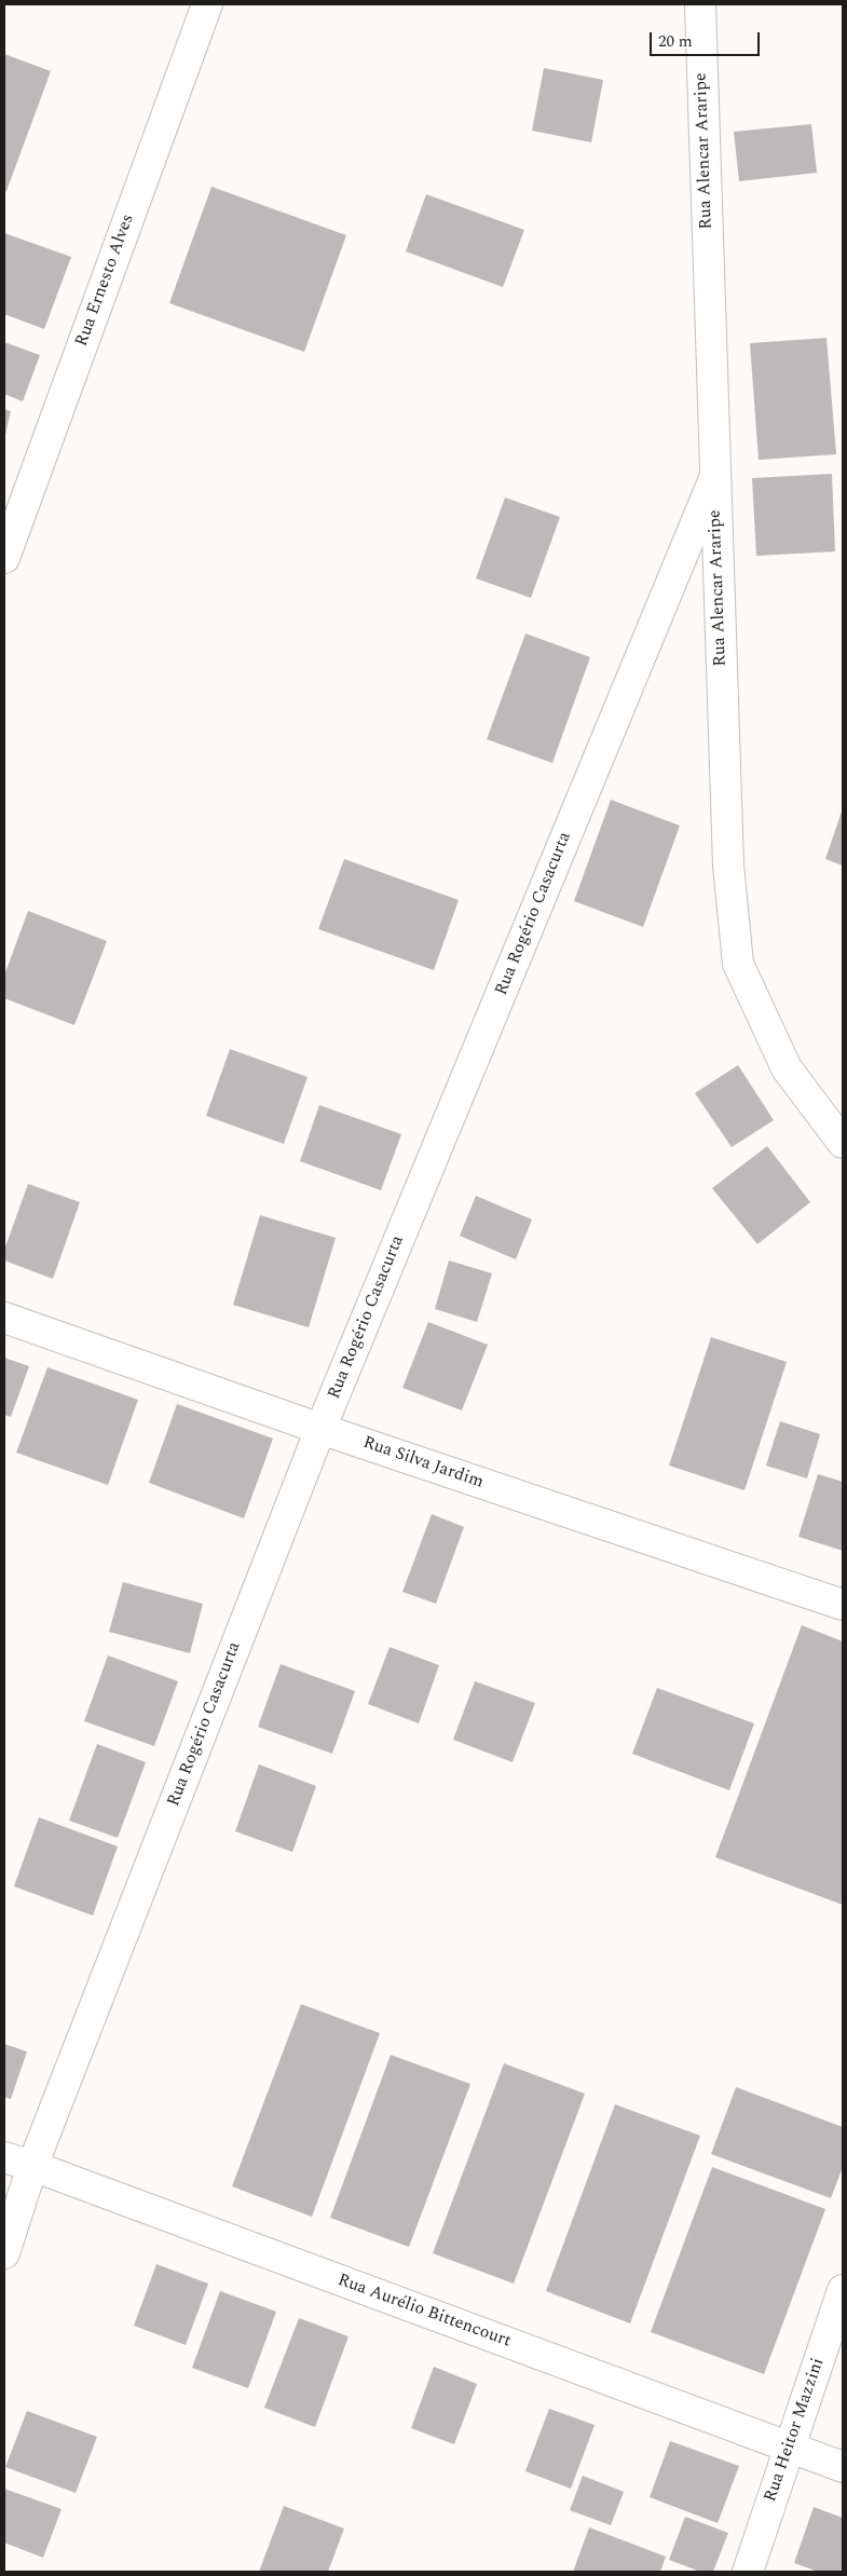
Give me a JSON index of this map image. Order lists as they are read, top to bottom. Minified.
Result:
{"streets":{"street":["Rua Alencar Araripe","Rua Ernesto Alves","Rua Rogério Casacurta","Rua Silva Jardim","Rua Aurélio Bittencourt","Rua Heitor Mazzini"]},"crossings":[["Rua Alencar Araripe","Rua Rogério Casacurta"],["Rua Rogério Casacurta","Rua Silva Jardim"],["Rua Rogério Casacurta","Rua Aurélio Bittencourt"],["Rua Aurélio Bittencourt","Rua Heitor Mazzini"]],"scale_bar":"20 m"}
